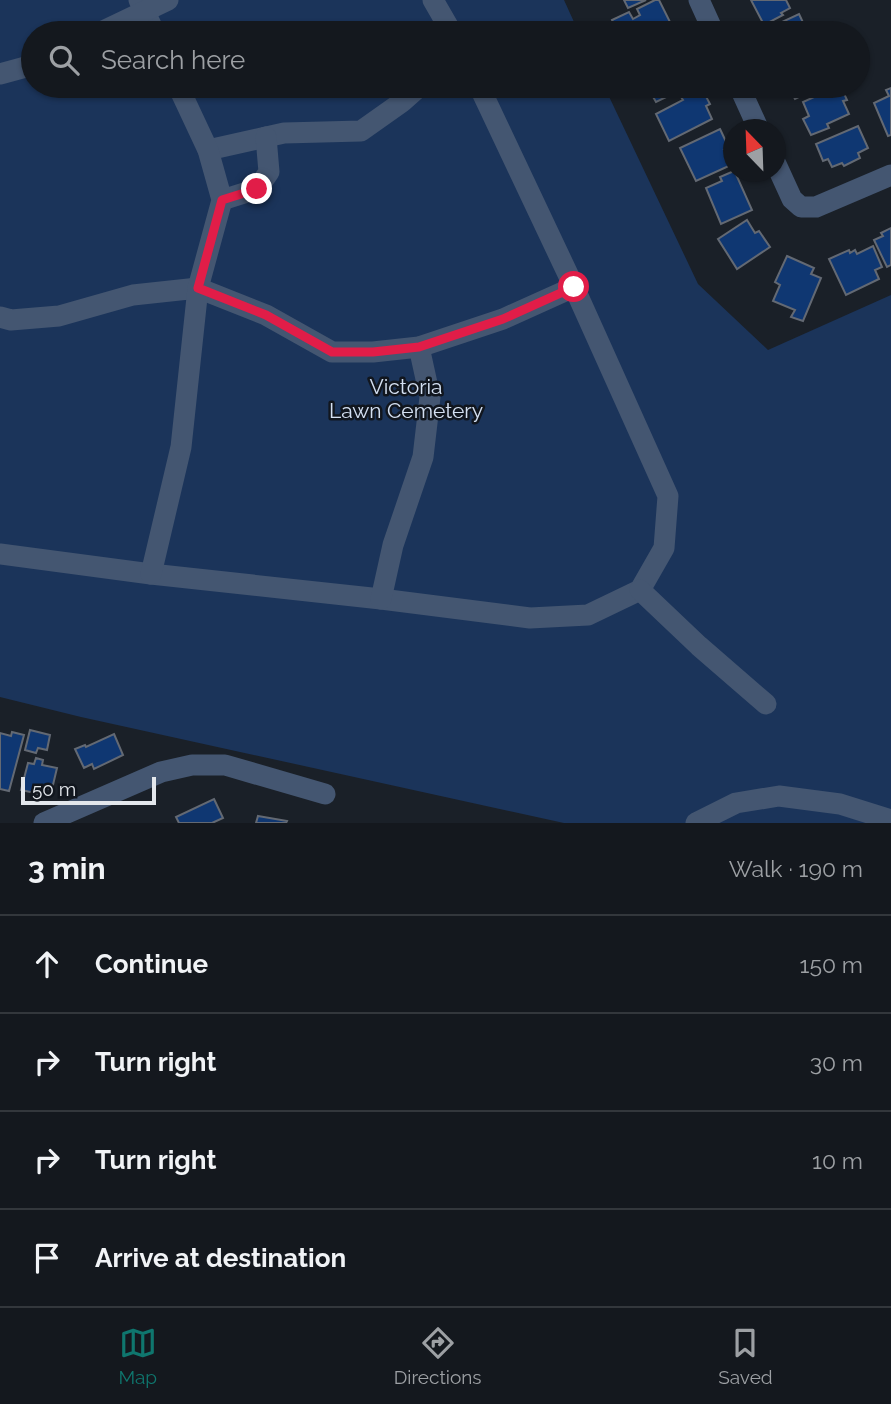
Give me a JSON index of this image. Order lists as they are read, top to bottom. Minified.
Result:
{"parks":["Victoria Lawn Cemetery"],"scale_bar":"50 m","north":"top left","page":{"search":"Search here","scale":"50 m","heading":["3 min","Walk · 190 m"],"list":[["Continue","150 m"],["Turn right","30 m"],["Turn right","10 m"],"Arrive at destination"],"nav":["Map","Directions","Saved"]}}
